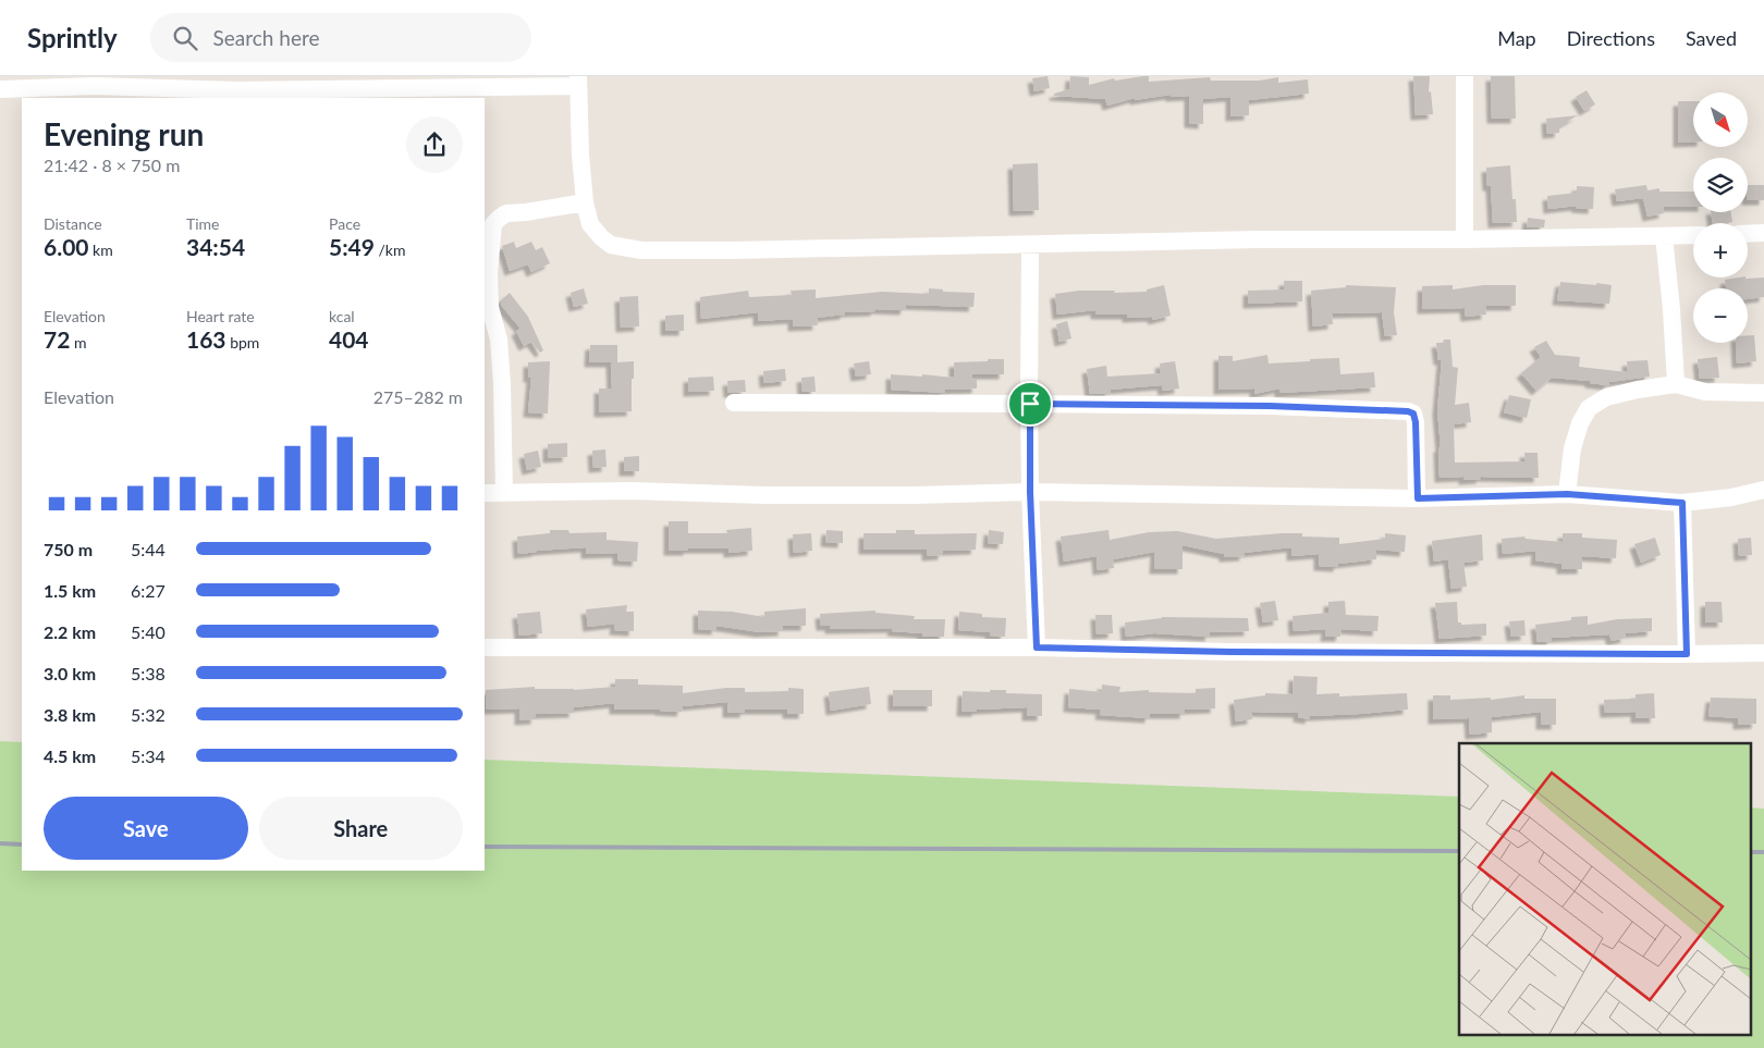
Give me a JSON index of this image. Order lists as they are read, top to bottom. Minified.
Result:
{"north":"bottom right","page":{"header":"Sprintly","search":"Search here","nav":["Map","Directions","Saved"],"map_buttons":["+","−"],"heading":["Evening run","21:42 · 8 × 750 m"],"stats":[["Distance","6.00 km"],["Time","34:54"],["Pace","5:49 /km"],["Elevation","72 m"],["Heart rate","163 bpm"],["kcal","404"]],"chart":["Elevation","275–282 m"],"list":[{"name":"750 m","note":"5:44"},{"name":"1.5 km","note":"6:27"},{"name":"2.2 km","note":"5:40"},{"name":"3.0 km","note":"5:38"},{"name":"3.8 km","note":"5:32"},{"name":"4.5 km","note":"5:34"}],"buttons":["Save","Share"]}}
